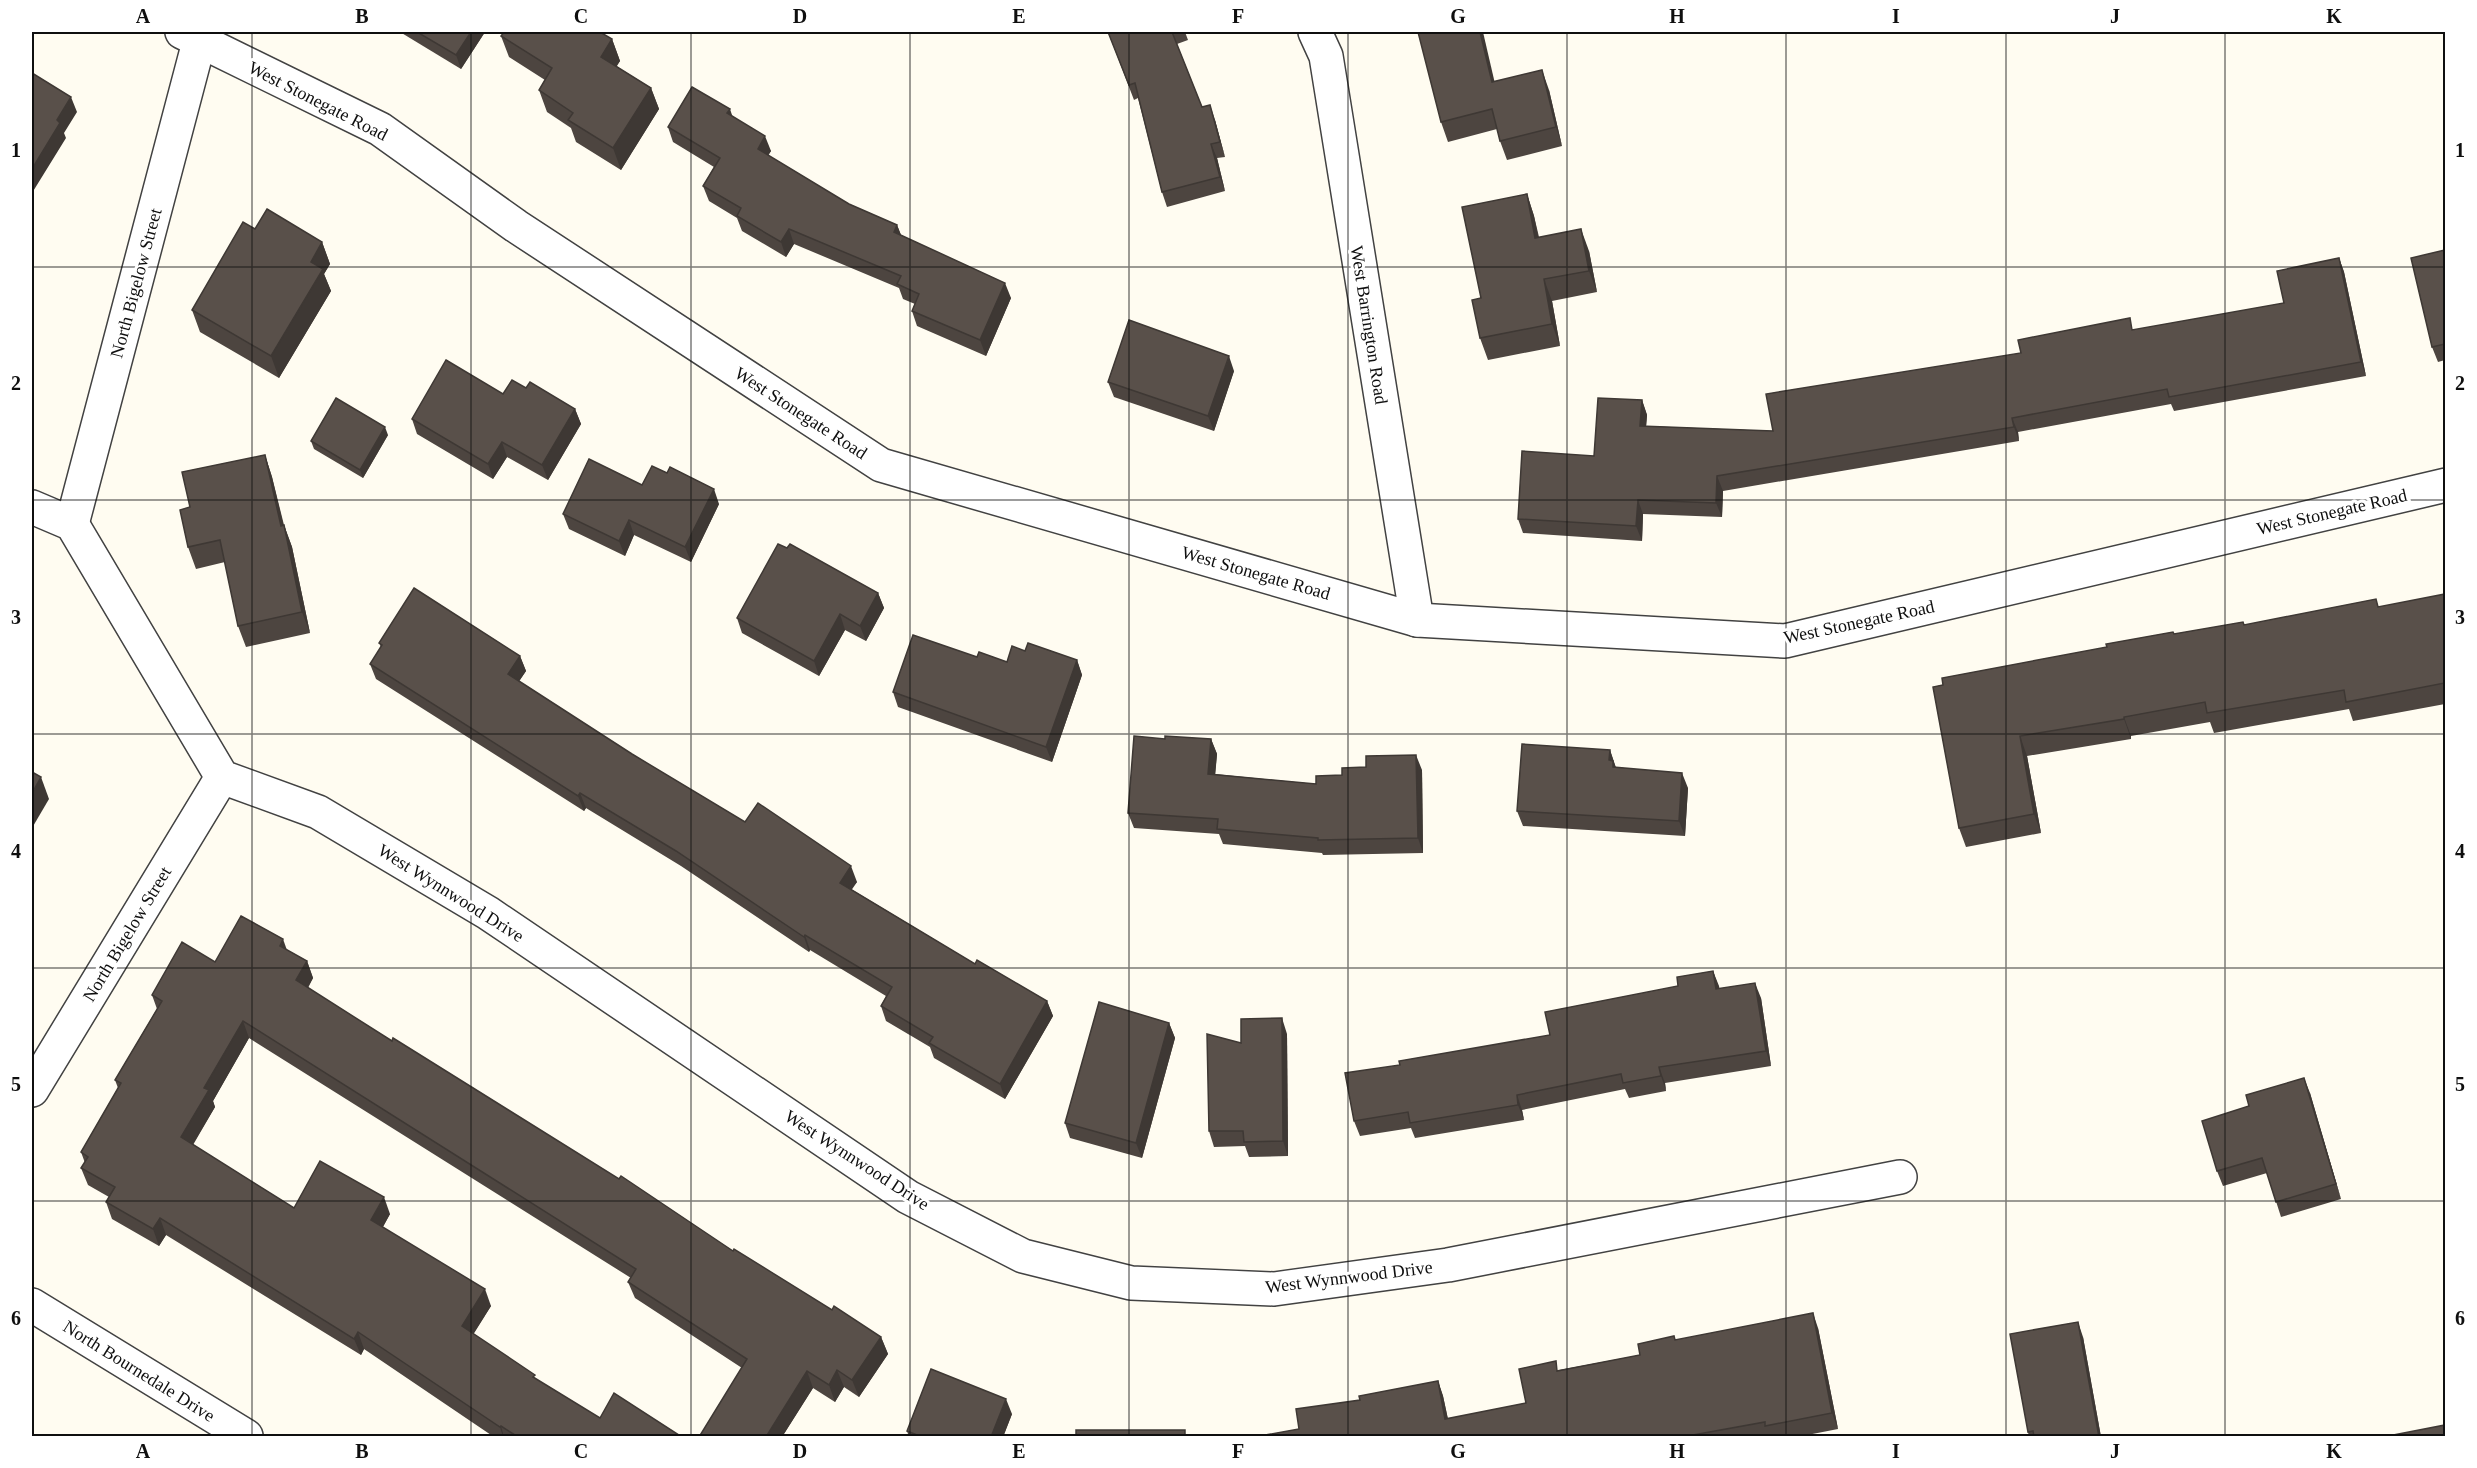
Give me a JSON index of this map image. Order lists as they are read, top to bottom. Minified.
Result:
{"streets":{"street":["West Stonegate Road","North Bigelow Street","West Barrington Road","West Wynnwood Drive","North Bournedale Drive"]},"crossings":[["West Stonegate Road","North Bigelow Street"],["West Stonegate Road","West Barrington Road"],["North Bigelow Street","West Wynnwood Drive"]],"grid":{"columns":["A","B","C","D","E","F","G","H","I","J","K"],"rows":["1","2","3","4","5","6"]}}
